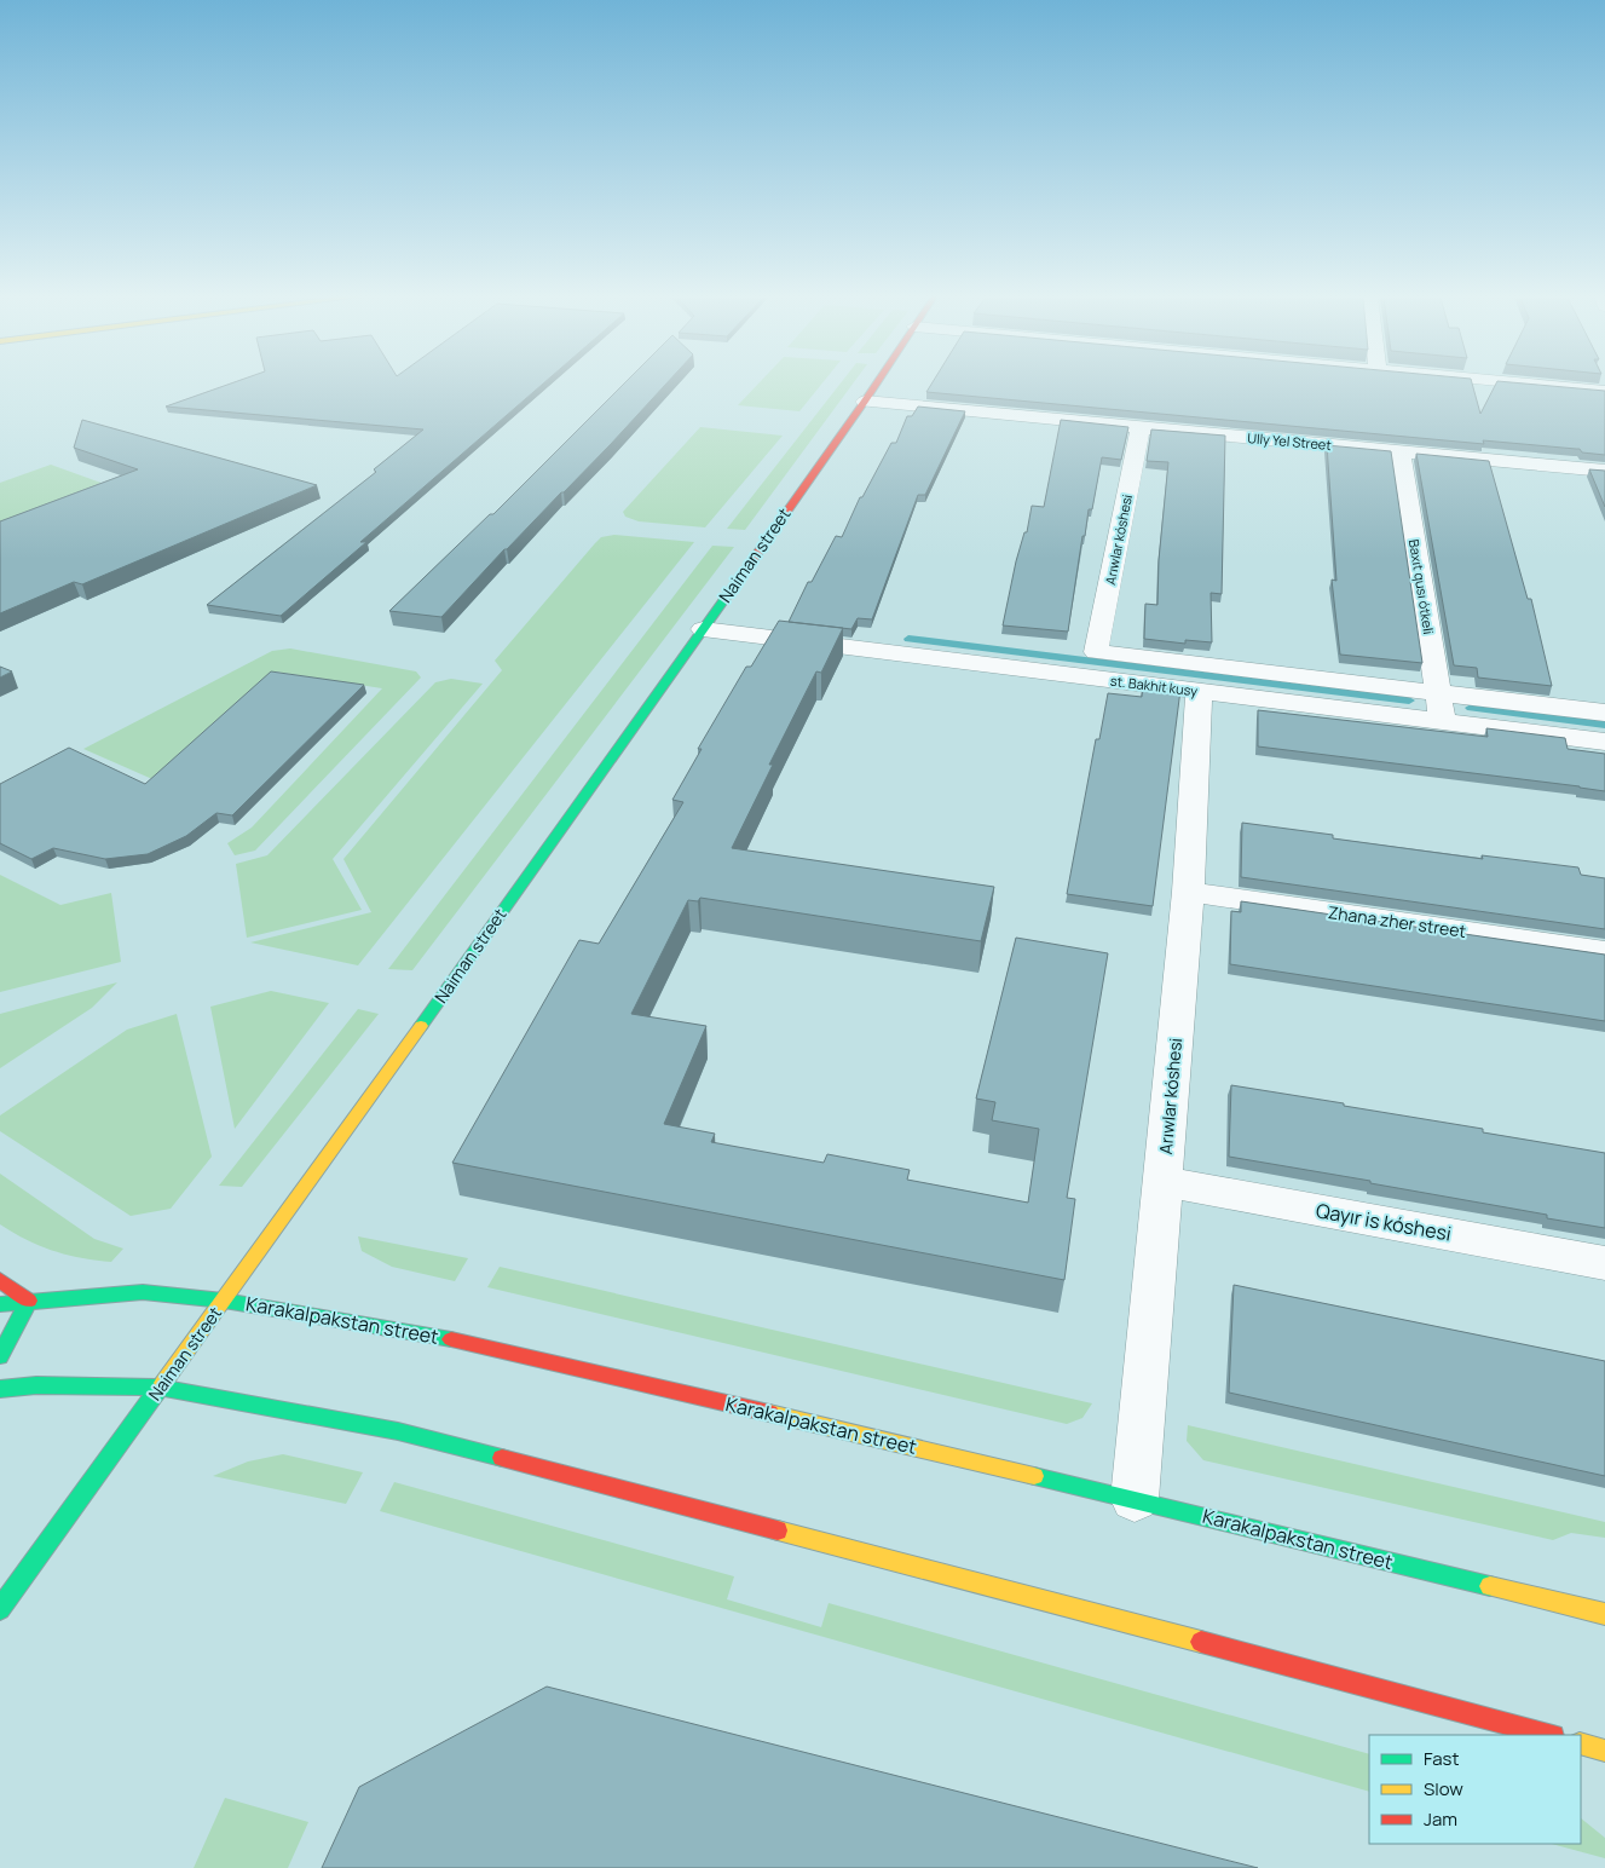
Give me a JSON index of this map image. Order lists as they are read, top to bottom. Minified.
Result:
{"streets":{"main road":["Naiman street","Karakalpakstan street"],"street":["Ully Yel Street","Arıwlar kóshesi","Baxıt qusı ótkeli","st. Bakhit kusy","Zhana zher street","Qayır is kóshesi"]},"crossings":[["Ully Yel Street","Arıwlar kóshesi"],["Ully Yel Street","Naiman street"],["Ully Yel Street","Baxıt qusı ótkeli"],["Arıwlar kóshesi","st. Bakhit kusy"],["Arıwlar kóshesi","Zhana zher street"],["Arıwlar kóshesi","Qayır is kóshesi"],["Arıwlar kóshesi","Karakalpakstan street"],["Naiman street","st. Bakhit kusy"],["Naiman street","Karakalpakstan street"],["Baxıt qusı ótkeli","st. Bakhit kusy"]],"legend":["Fast","Slow","Jam"]}
